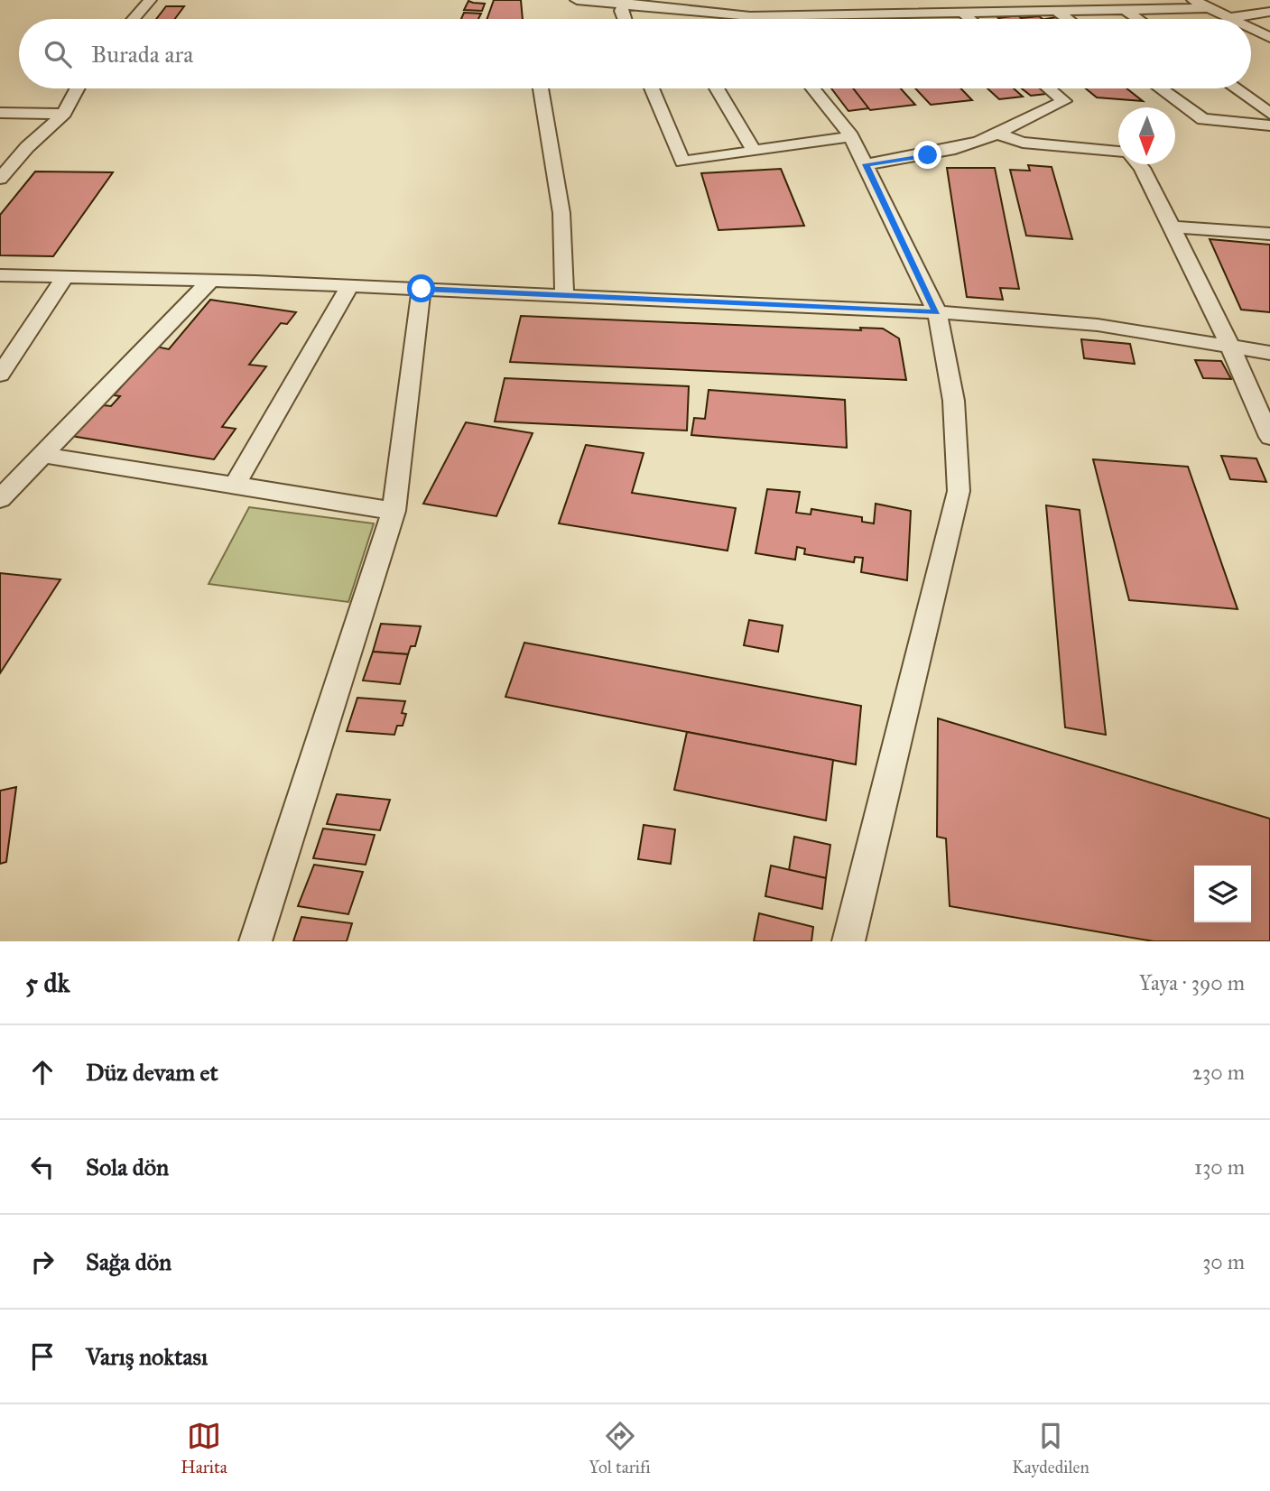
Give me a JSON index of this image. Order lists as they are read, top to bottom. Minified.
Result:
{"north":"bottom","page":{"search":"Burada ara","heading":["5 dk","Yaya · 390 m"],"list":[["Düz devam et","230 m"],["Sola dön","130 m"],["Sağa dön","30 m"],"Varış noktası"],"nav":["Harita","Yol tarifi","Kaydedilen"]}}
